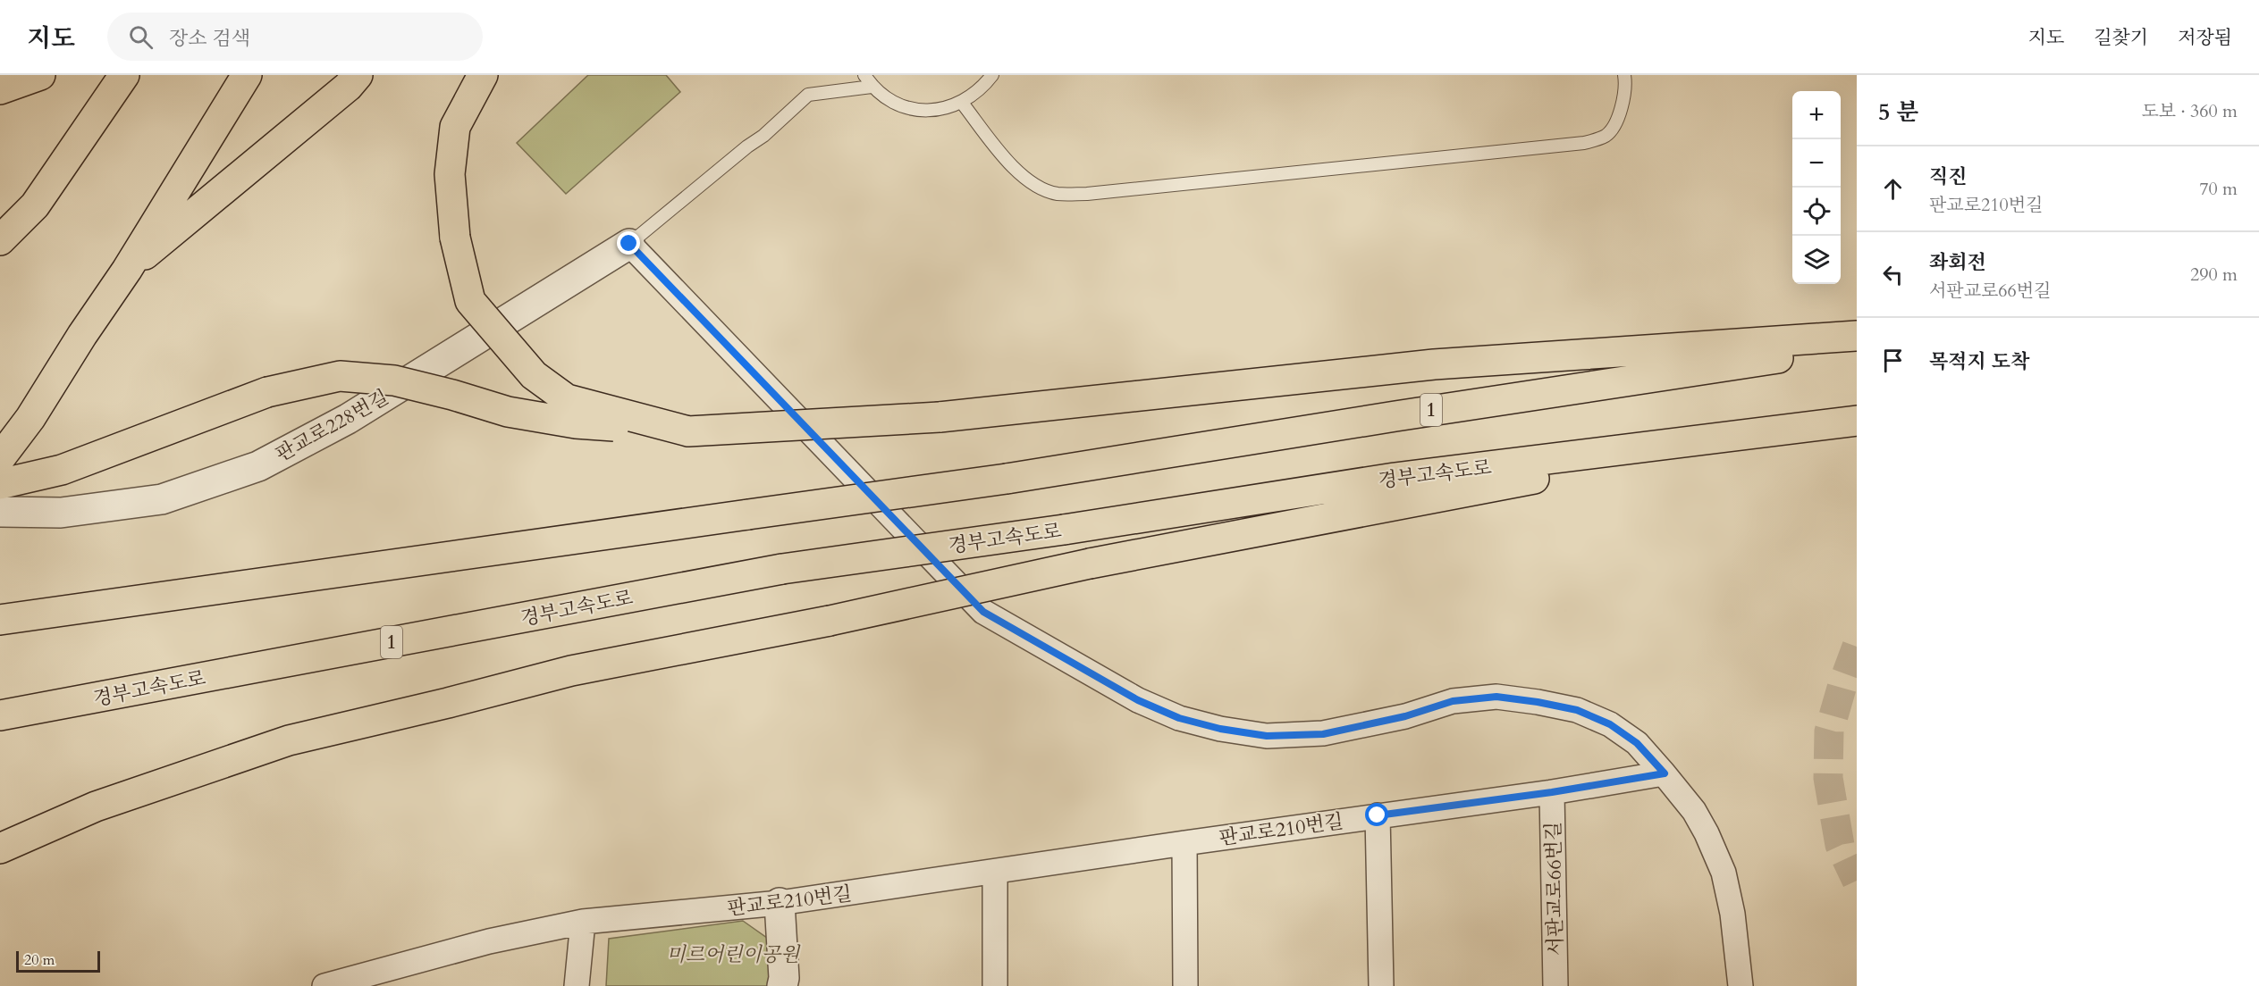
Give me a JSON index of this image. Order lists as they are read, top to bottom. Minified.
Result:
{"streets":{"highway":["1","경부고속도로"],"street":["판교로228번길","판교로210번길","서판교로66번길"]},"crossings":[["판교로210번길","서판교로66번길"]],"parks":["미르어린이공원"],"scale_bar":"20 m","page":{"header":"지도","search":"장소 검색","nav":["지도","길찾기","저장됨"],"heading":["5 분","도보 · 360 m"],"map_buttons":["+","−"],"list":[["직진","판교로210번길","70 m"],["좌회전","서판교로66번길","290 m"],"목적지 도착"],"scale":"20 m"}}
